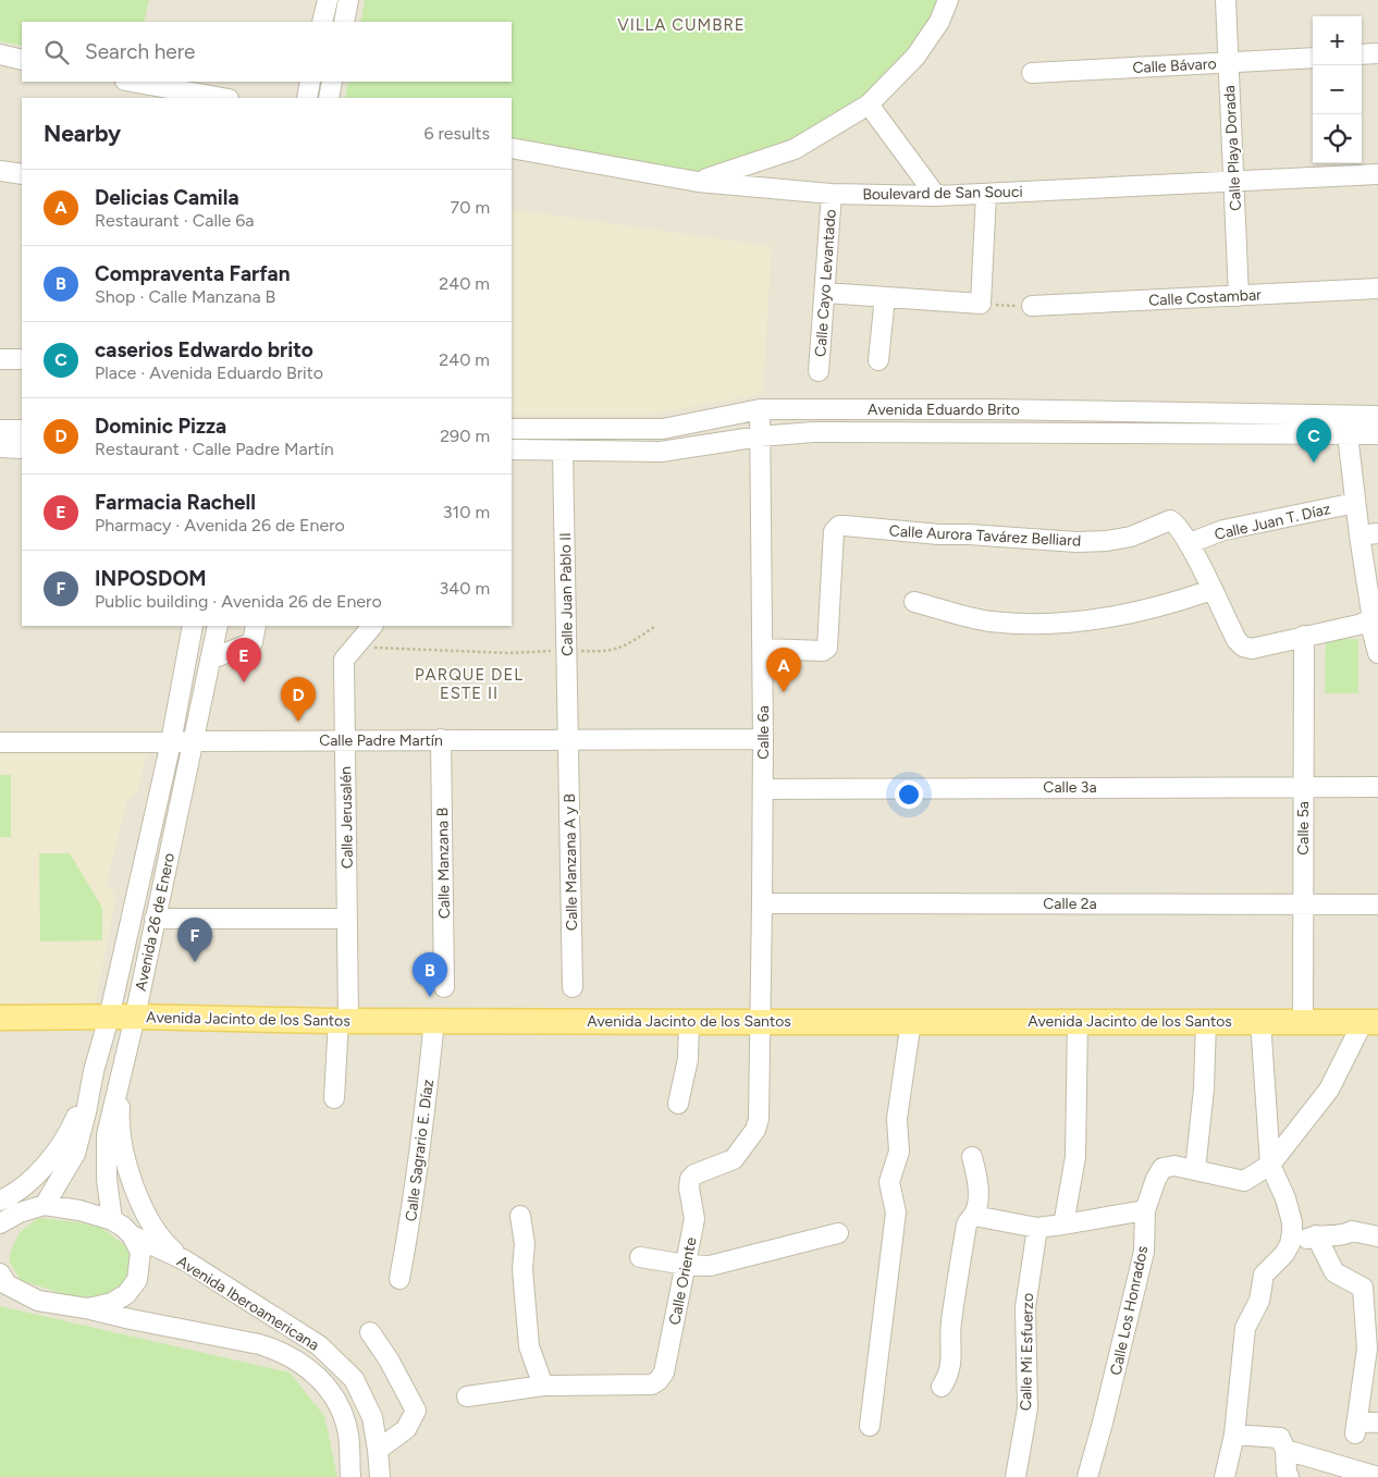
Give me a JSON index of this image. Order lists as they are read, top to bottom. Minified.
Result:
{"streets":{"main road":["Avenida Jacinto de los Santos"],"street":["Calle Bávaro","Calle Playa Dorada","Boulevard de San Souci","Calle Cayo Levantado","Calle Costambar","Avenida Eduardo Brito","Calle Juan T. Díaz","Calle Aurora Tavárez Belliard","Calle Juan Pablo II","Calle 6a","Calle Padre Martín","Calle 3a","Calle Jerusalén","Calle 5a","Calle Manzana A y B","Calle Manzana B","Calle 2a","Avenida 26 de Enero","Calle Sagrario E. Díaz","Calle Oriente","Avenida Iberoamericana","Calle Los Honrados","Calle Mi Esfuerzo"]},"crossings":[["Calle Bávaro","Calle Playa Dorada"],["Calle Playa Dorada","Boulevard de San Souci"],["Calle Playa Dorada","Calle Costambar"],["Boulevard de San Souci","Calle Cayo Levantado"],["Avenida Eduardo Brito","Calle Juan Pablo II"],["Avenida Eduardo Brito","Calle 6a"],["Calle Juan T. Díaz","Calle Aurora Tavárez Belliard"],["Calle Aurora Tavárez Belliard","Calle 6a"],["Calle Aurora Tavárez Belliard","Calle 5a"],["Calle Juan Pablo II","Calle Padre Martín"],["Calle Juan Pablo II","Calle Manzana A y B"],["Calle 6a","Calle Padre Martín"],["Calle 6a","Calle 3a"],["Calle 6a","Calle 2a"],["Calle 6a","Avenida Jacinto de los Santos"],["Calle 6a","Calle Oriente"],["Calle Padre Martín","Calle Jerusalén"],["Calle Padre Martín","Calle Manzana A y B"],["Calle Padre Martín","Calle Manzana B"],["Calle Padre Martín","Avenida 26 de Enero"],["Calle 3a","Calle 5a"],["Calle Jerusalén","Avenida Jacinto de los Santos"],["Calle 5a","Calle 2a"],["Calle 5a","Avenida Jacinto de los Santos"],["Avenida 26 de Enero","Avenida Jacinto de los Santos"],["Avenida 26 de Enero","Avenida Iberoamericana"],["Avenida Jacinto de los Santos","Calle Sagrario E. Díaz"],["Avenida Jacinto de los Santos","Calle Oriente"],["Avenida Jacinto de los Santos","Calle Los Honrados"]],"districts":["VILLA CUMBRE","PARQUE DEL ESTE II"],"page":{"map_buttons":["+","−"],"search":"Search here","heading":["Nearby","6 results"],"list":[{"mark":"A","name":"Delicias Camila","note":"Restaurant · Calle 6a","value":"70 m"},{"mark":"B","name":"Compraventa Farfan","note":"Shop · Calle Manzana B","value":"240 m"},{"mark":"C","name":"caserios Edwardo brito","note":"Place · Avenida Eduardo Brito","value":"240 m"},{"mark":"D","name":"Dominic Pizza","note":"Restaurant · Calle Padre Martín","value":"290 m"},{"mark":"E","name":"Farmacia Rachell","note":"Pharmacy · Avenida 26 de Enero","value":"310 m"},{"mark":"F","name":"INPOSDOM","note":"Public building · Avenida 26 de Enero","value":"340 m"}],"pins":["C","E","A","D","F","B"]}}
